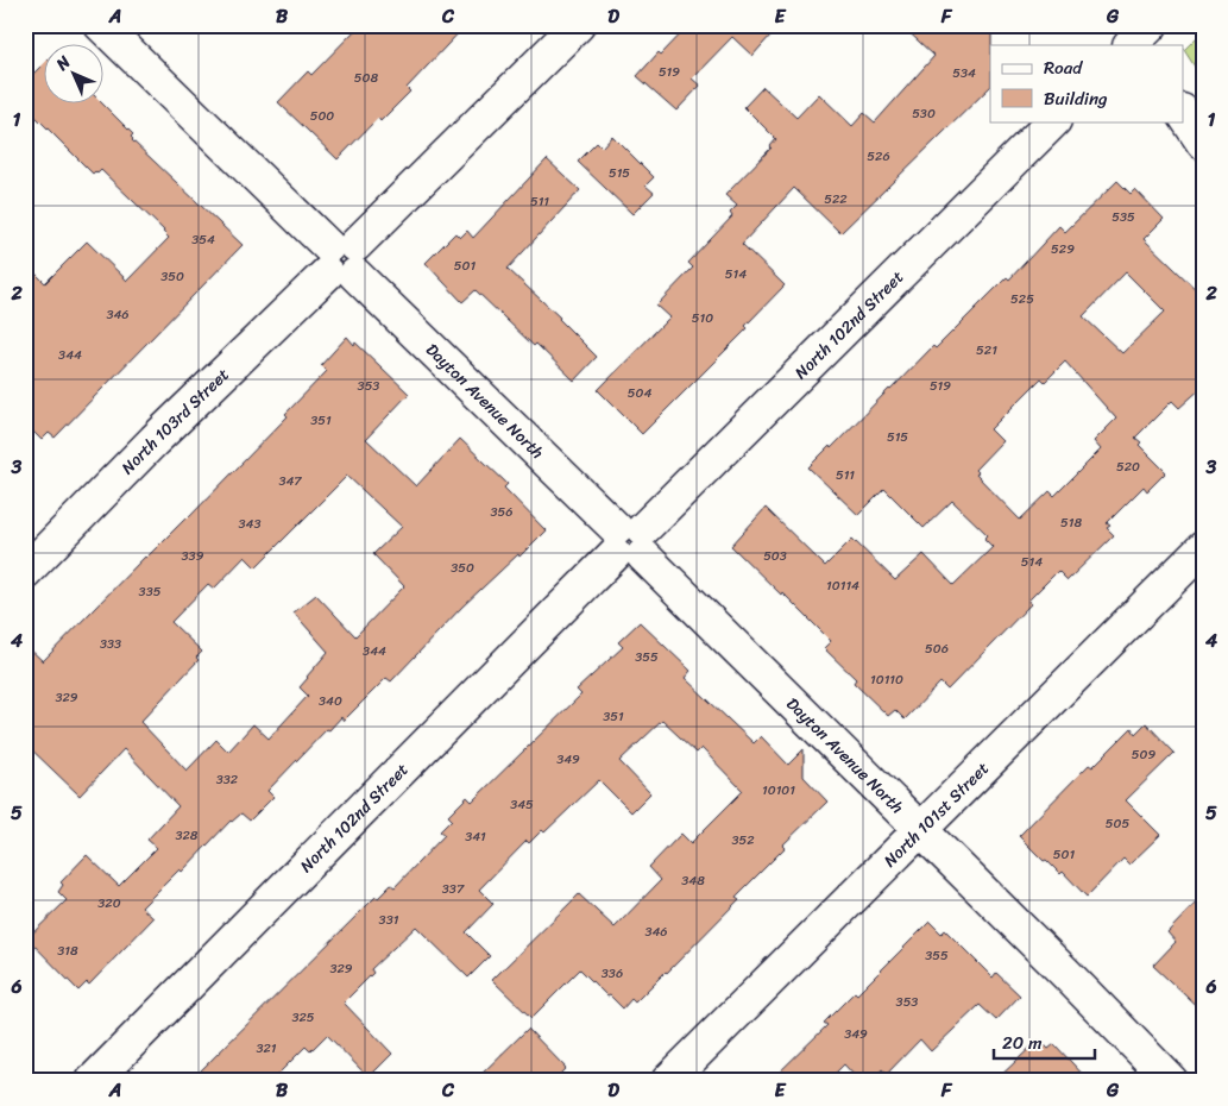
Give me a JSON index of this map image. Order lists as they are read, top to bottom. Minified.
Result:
{"streets":{"street":["North 102nd Street","Dayton Avenue North","North 103rd Street","North 101st Street"]},"crossings":[["North 102nd Street","Dayton Avenue North"],["Dayton Avenue North","North 103rd Street"],["Dayton Avenue North","North 101st Street"]],"house_numbers":["519","534","508","530","500","526","515","522","511","535","354","529","501","514","350","525","346","510","521","344","353","519","504","351","515","520","511","347","356","518","343","339","503","514","350","10114","335","333","506","344","355","10110","329","340","351","509","349","332","10101","345","505","328","341","352","501","348","337","320","331","346","318","355","329","336","353","325","349","321"],"legend":["Road","Building"],"scale_bar":"20 m","north":"top left","grid":{"columns":["A","B","C","D","E","F","G"],"rows":["1","2","3","4","5","6"]}}
